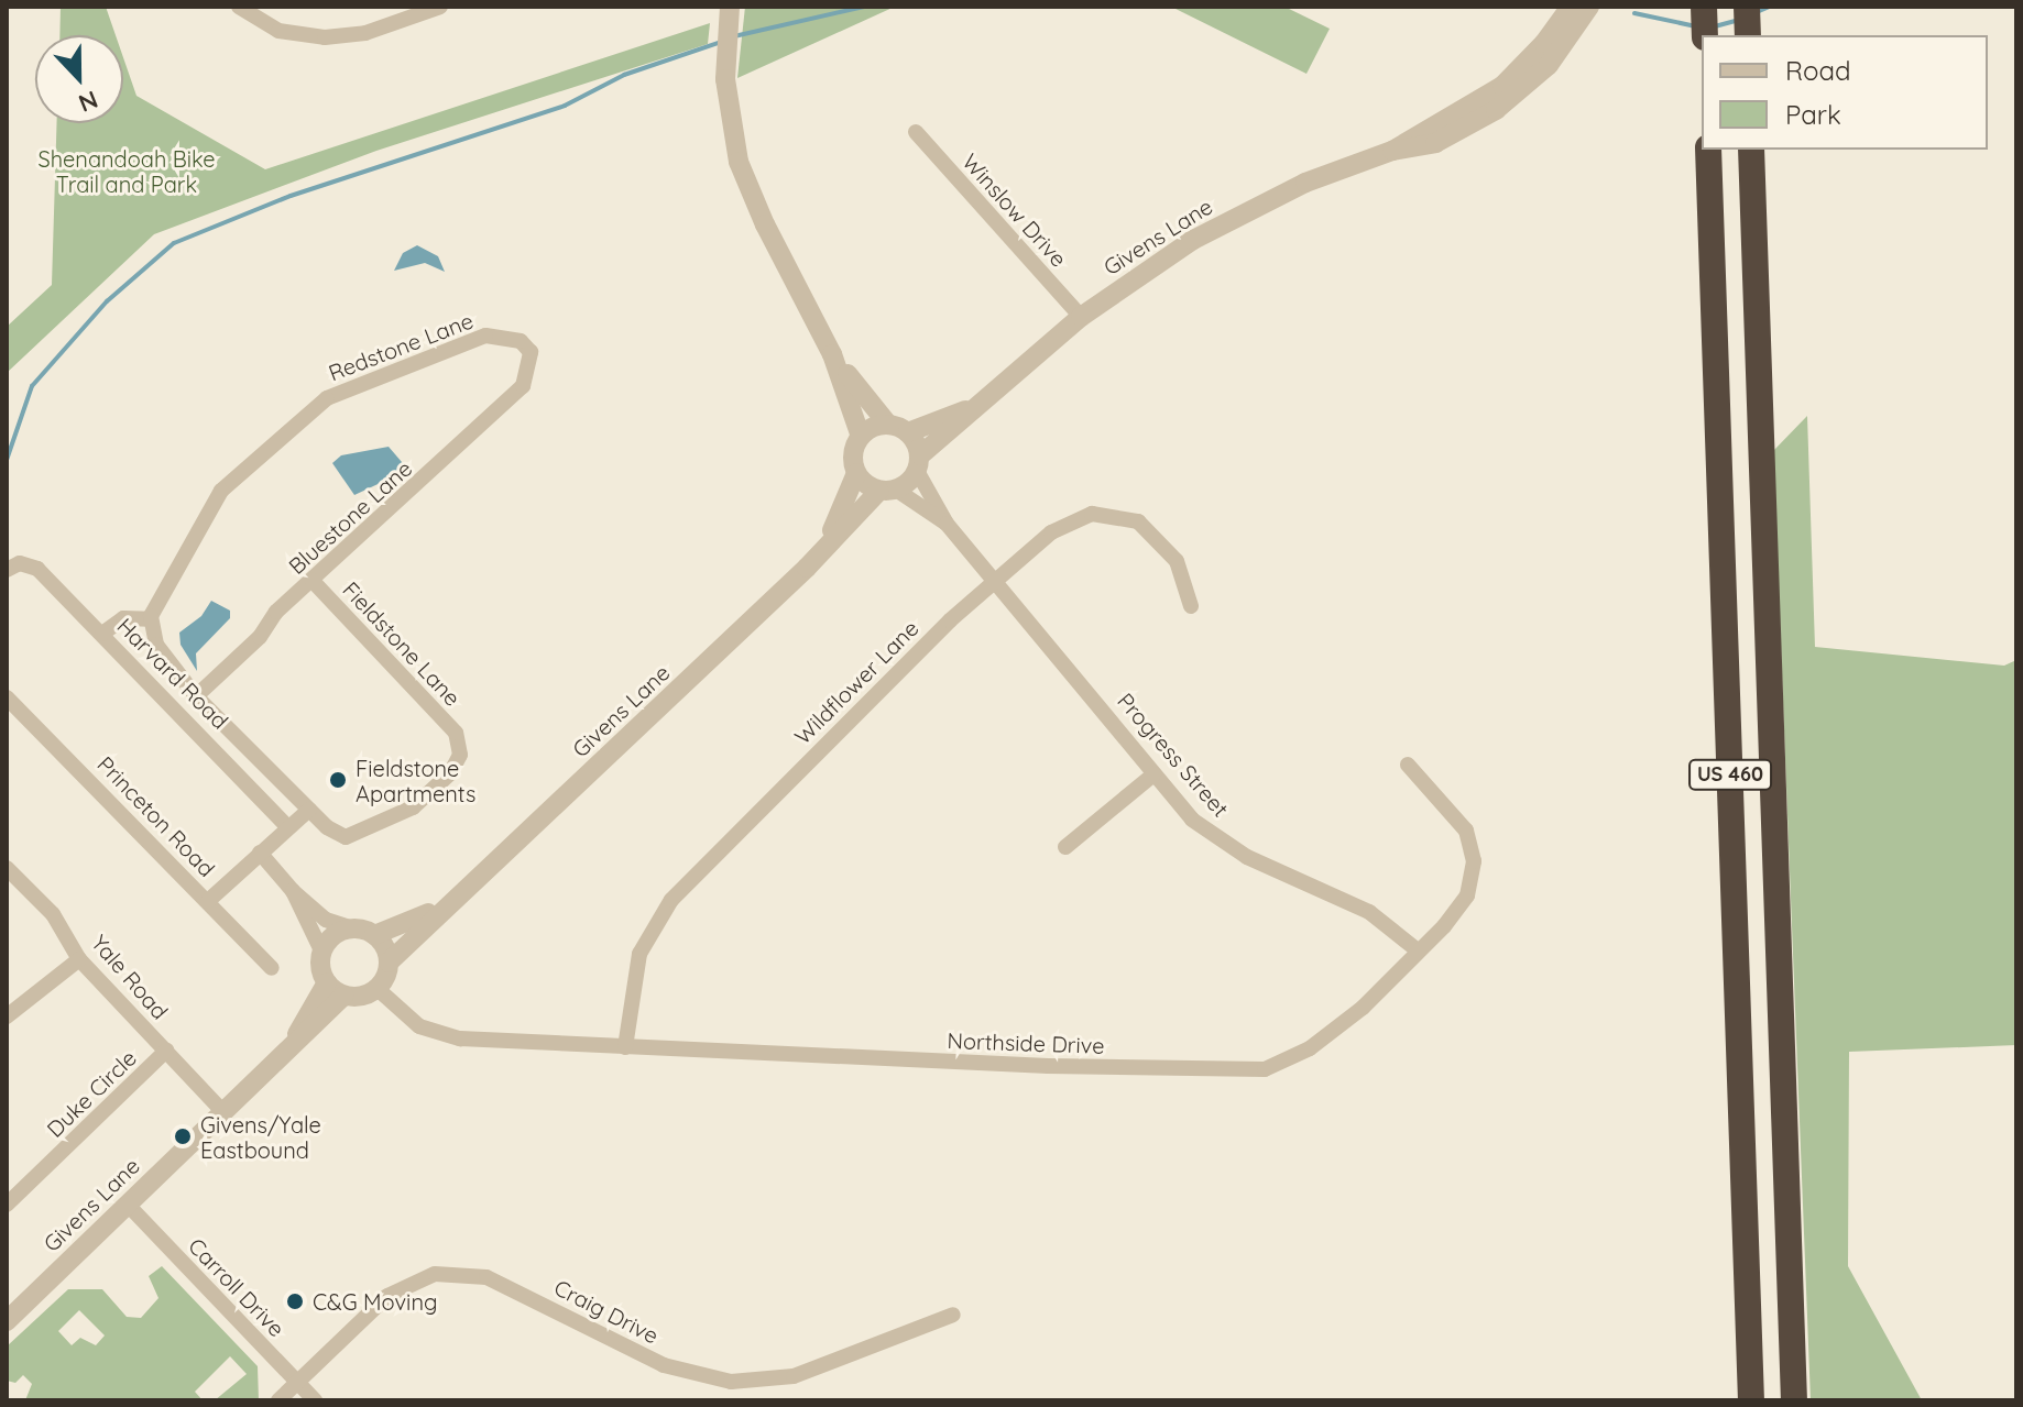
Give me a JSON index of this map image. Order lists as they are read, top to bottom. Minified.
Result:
{"streets":{"highway":["US 460"],"street":["Winslow Drive","Givens Lane","Redstone Lane","Bluestone Lane","Fieldstone Lane","Harvard Road","Wildflower Lane","Progress Street","Princeton Road","Yale Road","Northside Drive","Duke Circle","Carroll Drive","Craig Drive"]},"crossings":[["Winslow Drive","Givens Lane"],["Givens Lane","Progress Street"],["Givens Lane","Yale Road"],["Givens Lane","Northside Drive"],["Givens Lane","Carroll Drive"],["Redstone Lane","Bluestone Lane"],["Bluestone Lane","Fieldstone Lane"],["Wildflower Lane","Progress Street"],["Wildflower Lane","Northside Drive"],["Progress Street","Northside Drive"],["Yale Road","Duke Circle"],["Carroll Drive","Craig Drive"]],"parks":["Shenandoah Bike Trail and Park"],"places":["Fieldstone Apartments","Givens/Yale Eastbound","C&G Moving"],"legend":["Road","Park"],"north":"bottom"}
